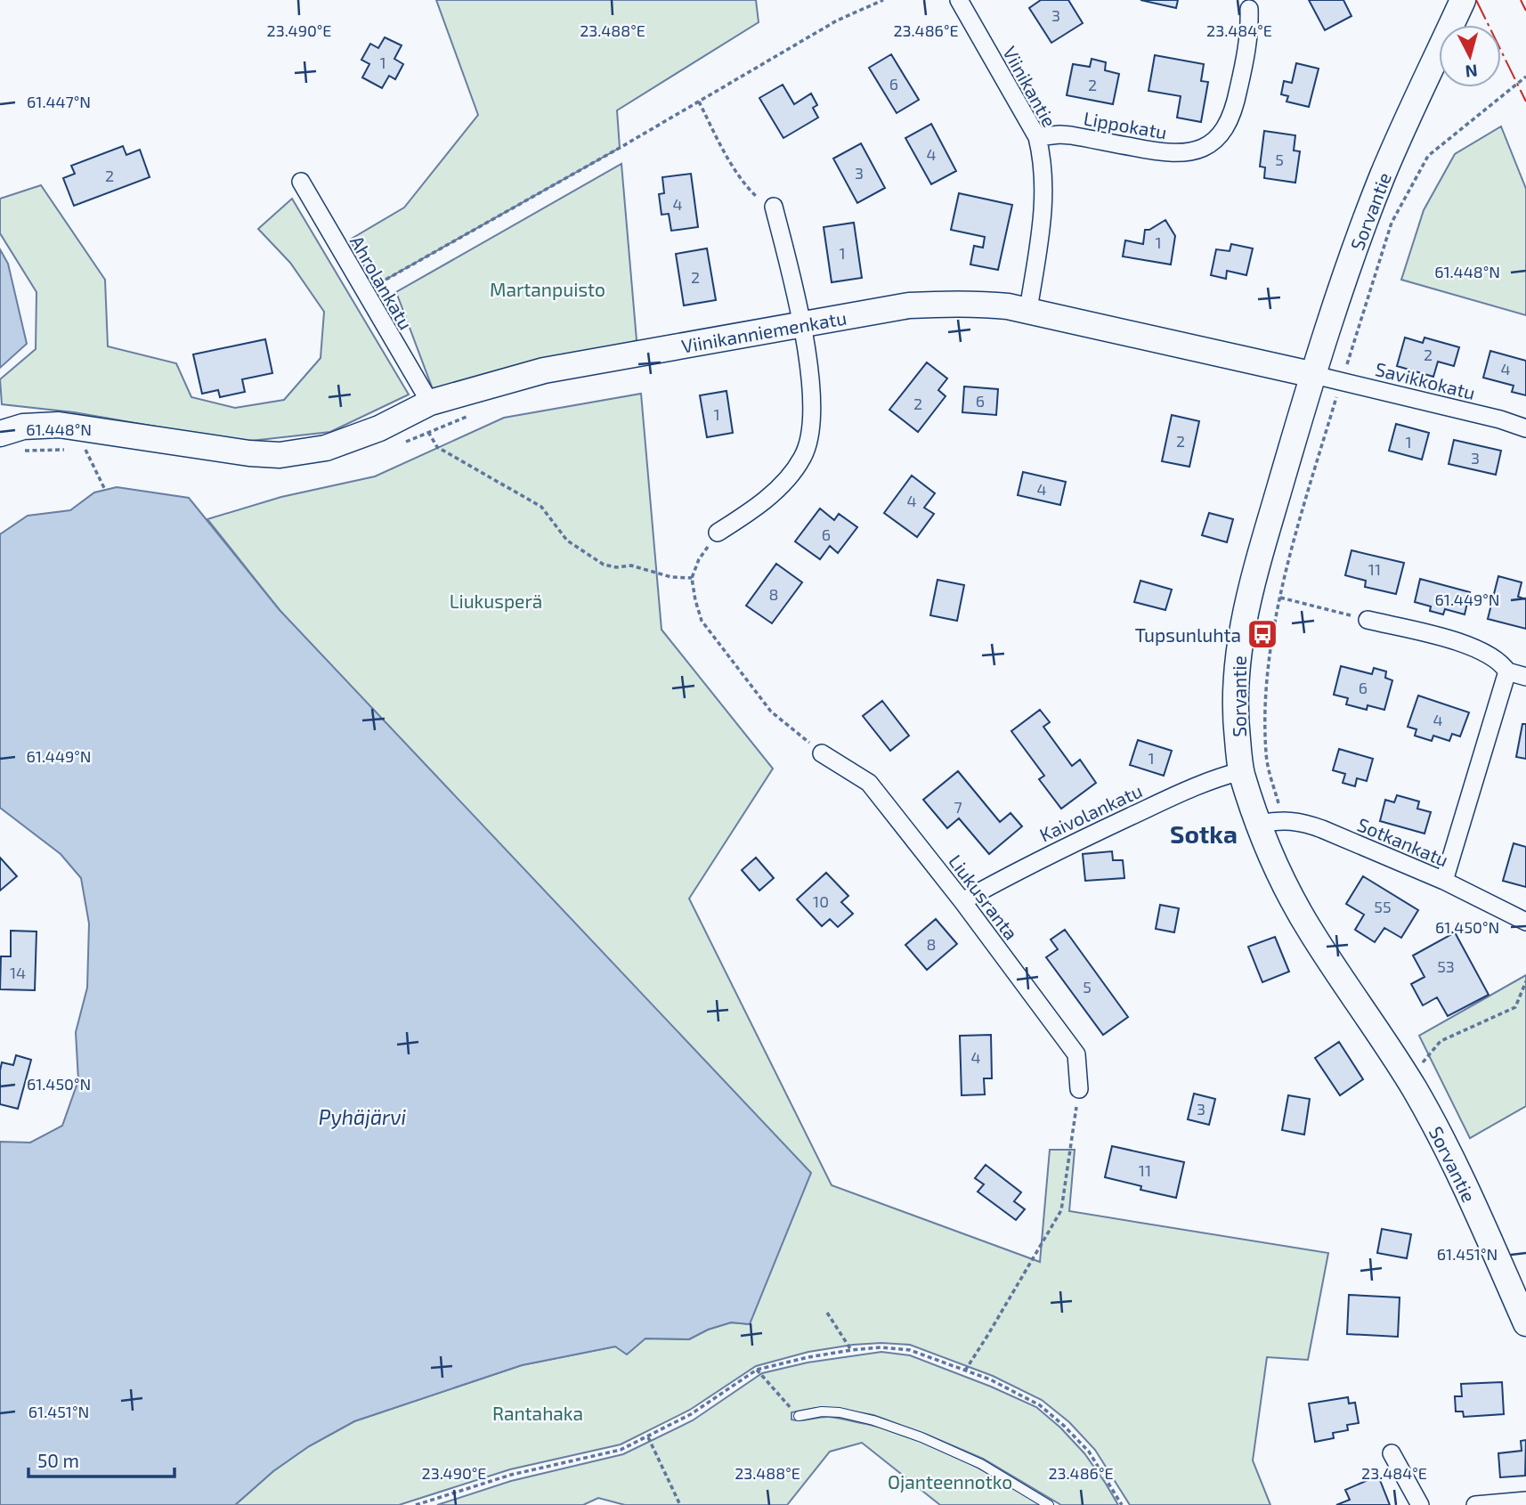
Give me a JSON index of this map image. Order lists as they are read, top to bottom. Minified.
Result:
{"streets":{"main road":["Sorvantie","Viinikanniemenkatu"],"street":["Viinikantie","Lippokatu","Ahrolankatu","Savikkokatu","Kaivolankatu","Sotkankatu","Liukusranta"]},"crossings":[["Viinikantie","Lippokatu"],["Viinikantie","Viinikanniemenkatu"],["Sorvantie","Viinikanniemenkatu"],["Sorvantie","Savikkokatu"],["Sorvantie","Kaivolankatu"],["Sorvantie","Sotkankatu"],["Ahrolankatu","Viinikanniemenkatu"],["Viinikanniemenkatu","Savikkokatu"],["Kaivolankatu","Liukusranta"]],"districts":["Sotka"],"water":["Pyhäjärvi"],"parks":["Martanpuisto","Liukusperä","Rantahaka","Ojanteennotko"],"places":{"bus stop":["Tupsunluhta"]},"house_numbers":["3","1","6","2","4","5","3","2","4","1","1","2","2","4","6","2","1","2","1","3","4","4","6","11","8","6","4","1","7","10","55","8","53","14","5","4","3","11"],"scale_bar":"50 m","north":"bottom","coordinates":["23.490°E","23.488°E","23.486°E","23.484°E","61.447°N","61.448°N","61.449°N","61.450°N","61.451°N"]}
